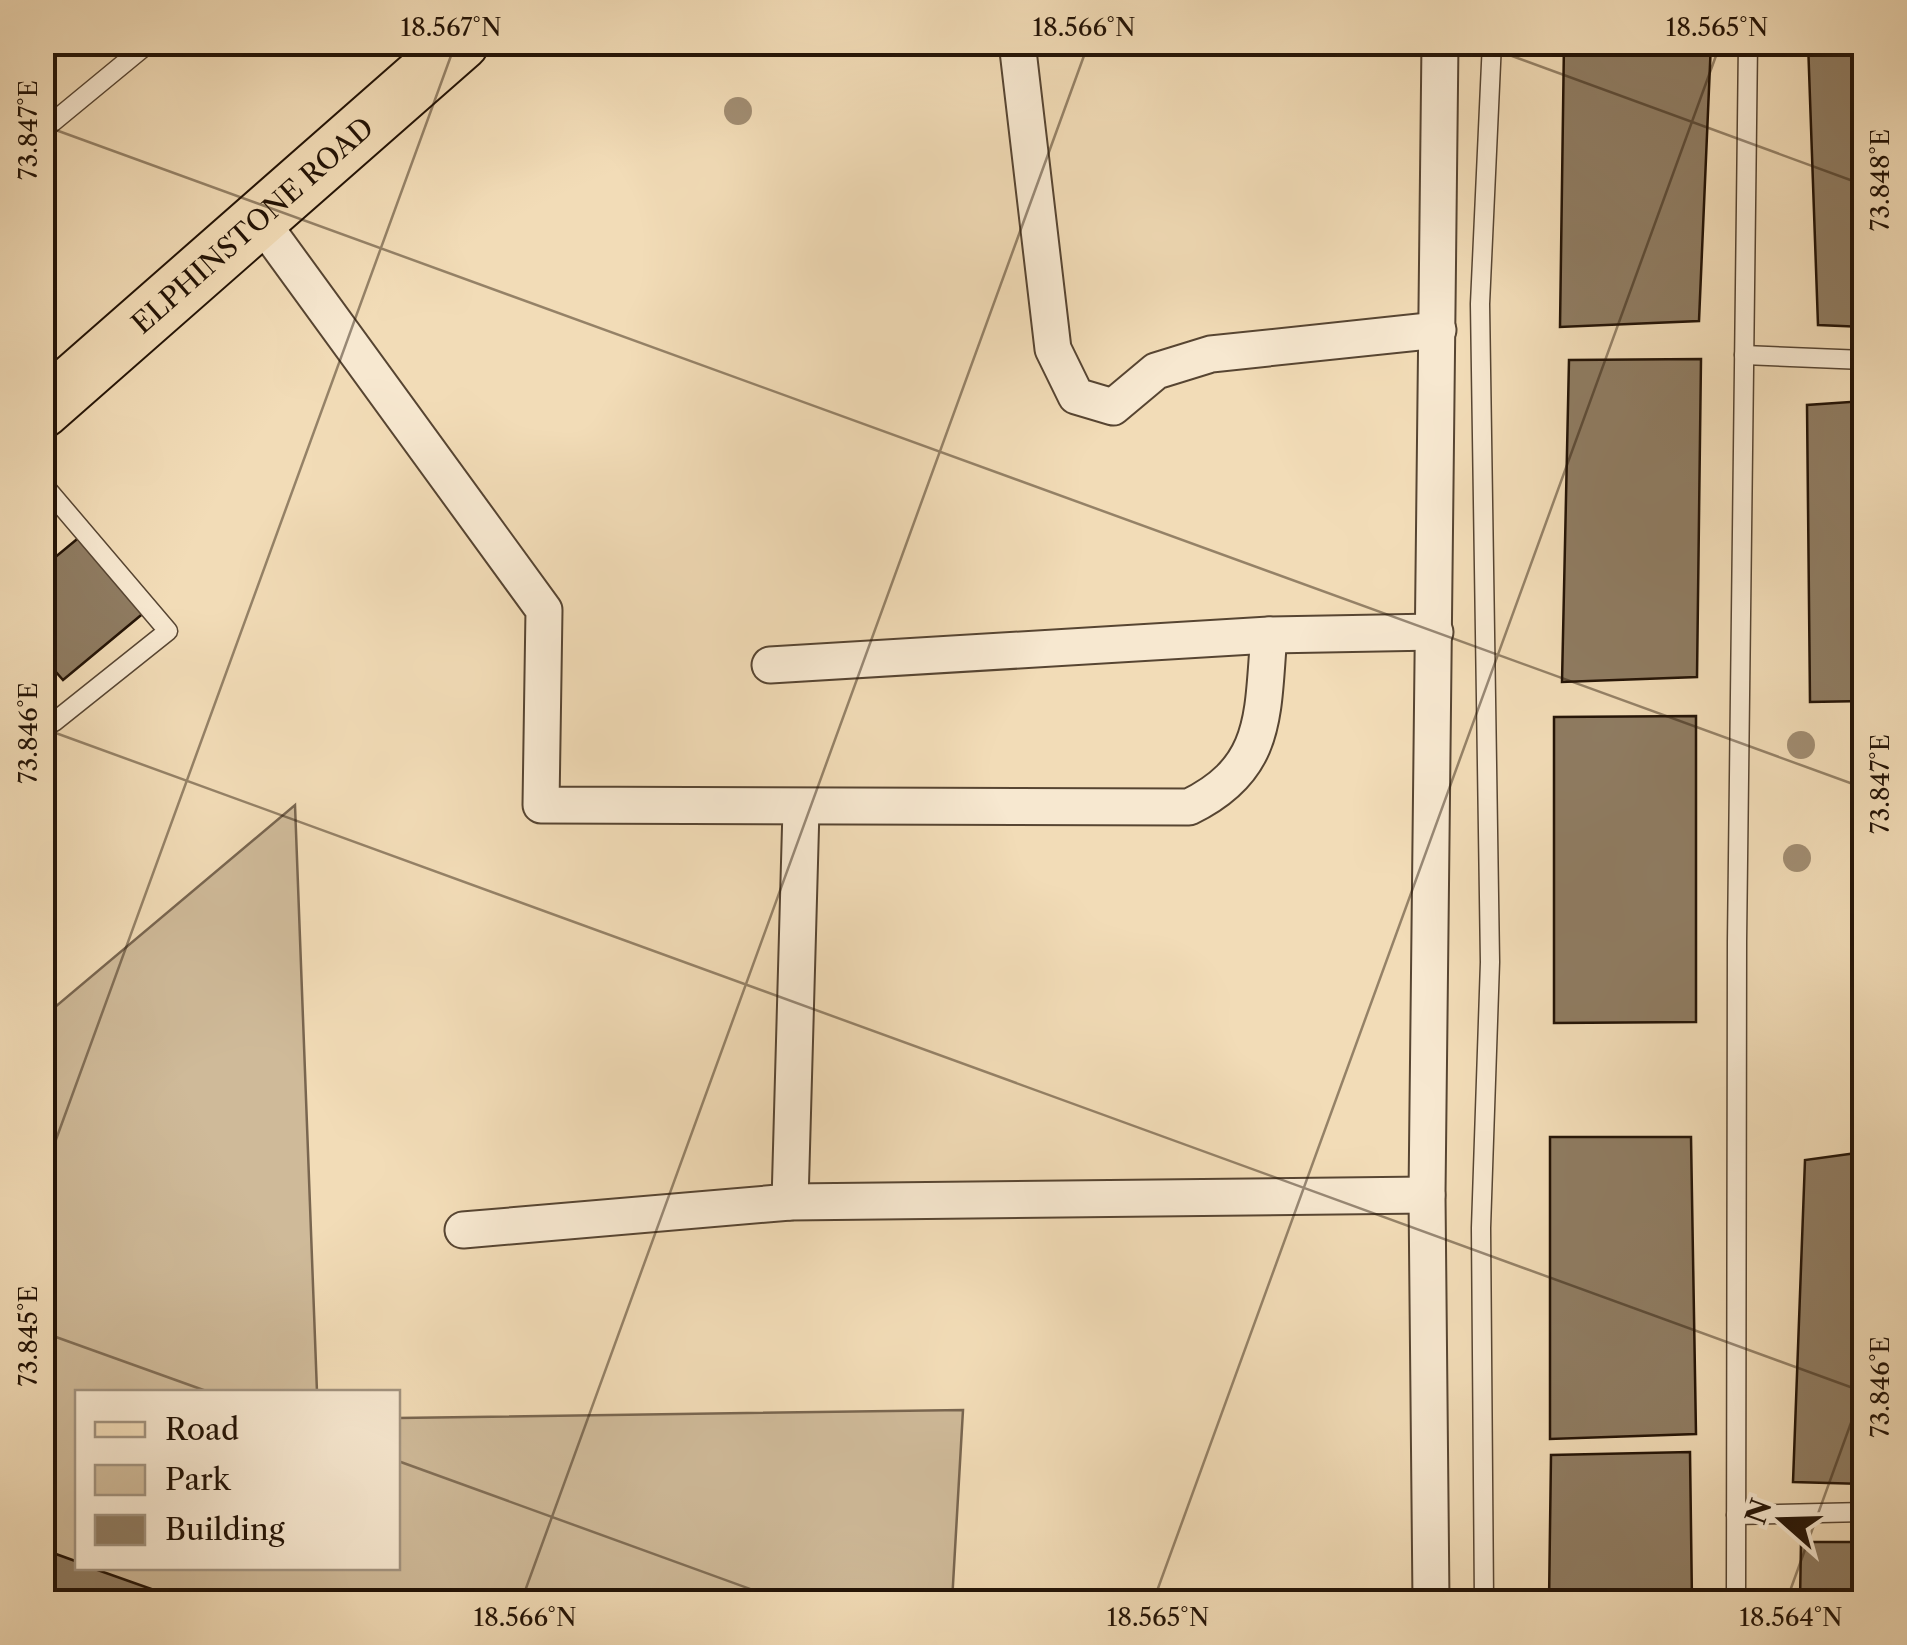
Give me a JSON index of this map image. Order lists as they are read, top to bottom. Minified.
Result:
{"streets":{"main road":["ELPHINSTONE ROAD"]},"legend":["Road","Park","Building"],"north":"left","coordinates":["18.567°N","18.566°N","18.565°N","73.847°E","73.848°E","73.846°E","73.845°E","18.564°N"]}
